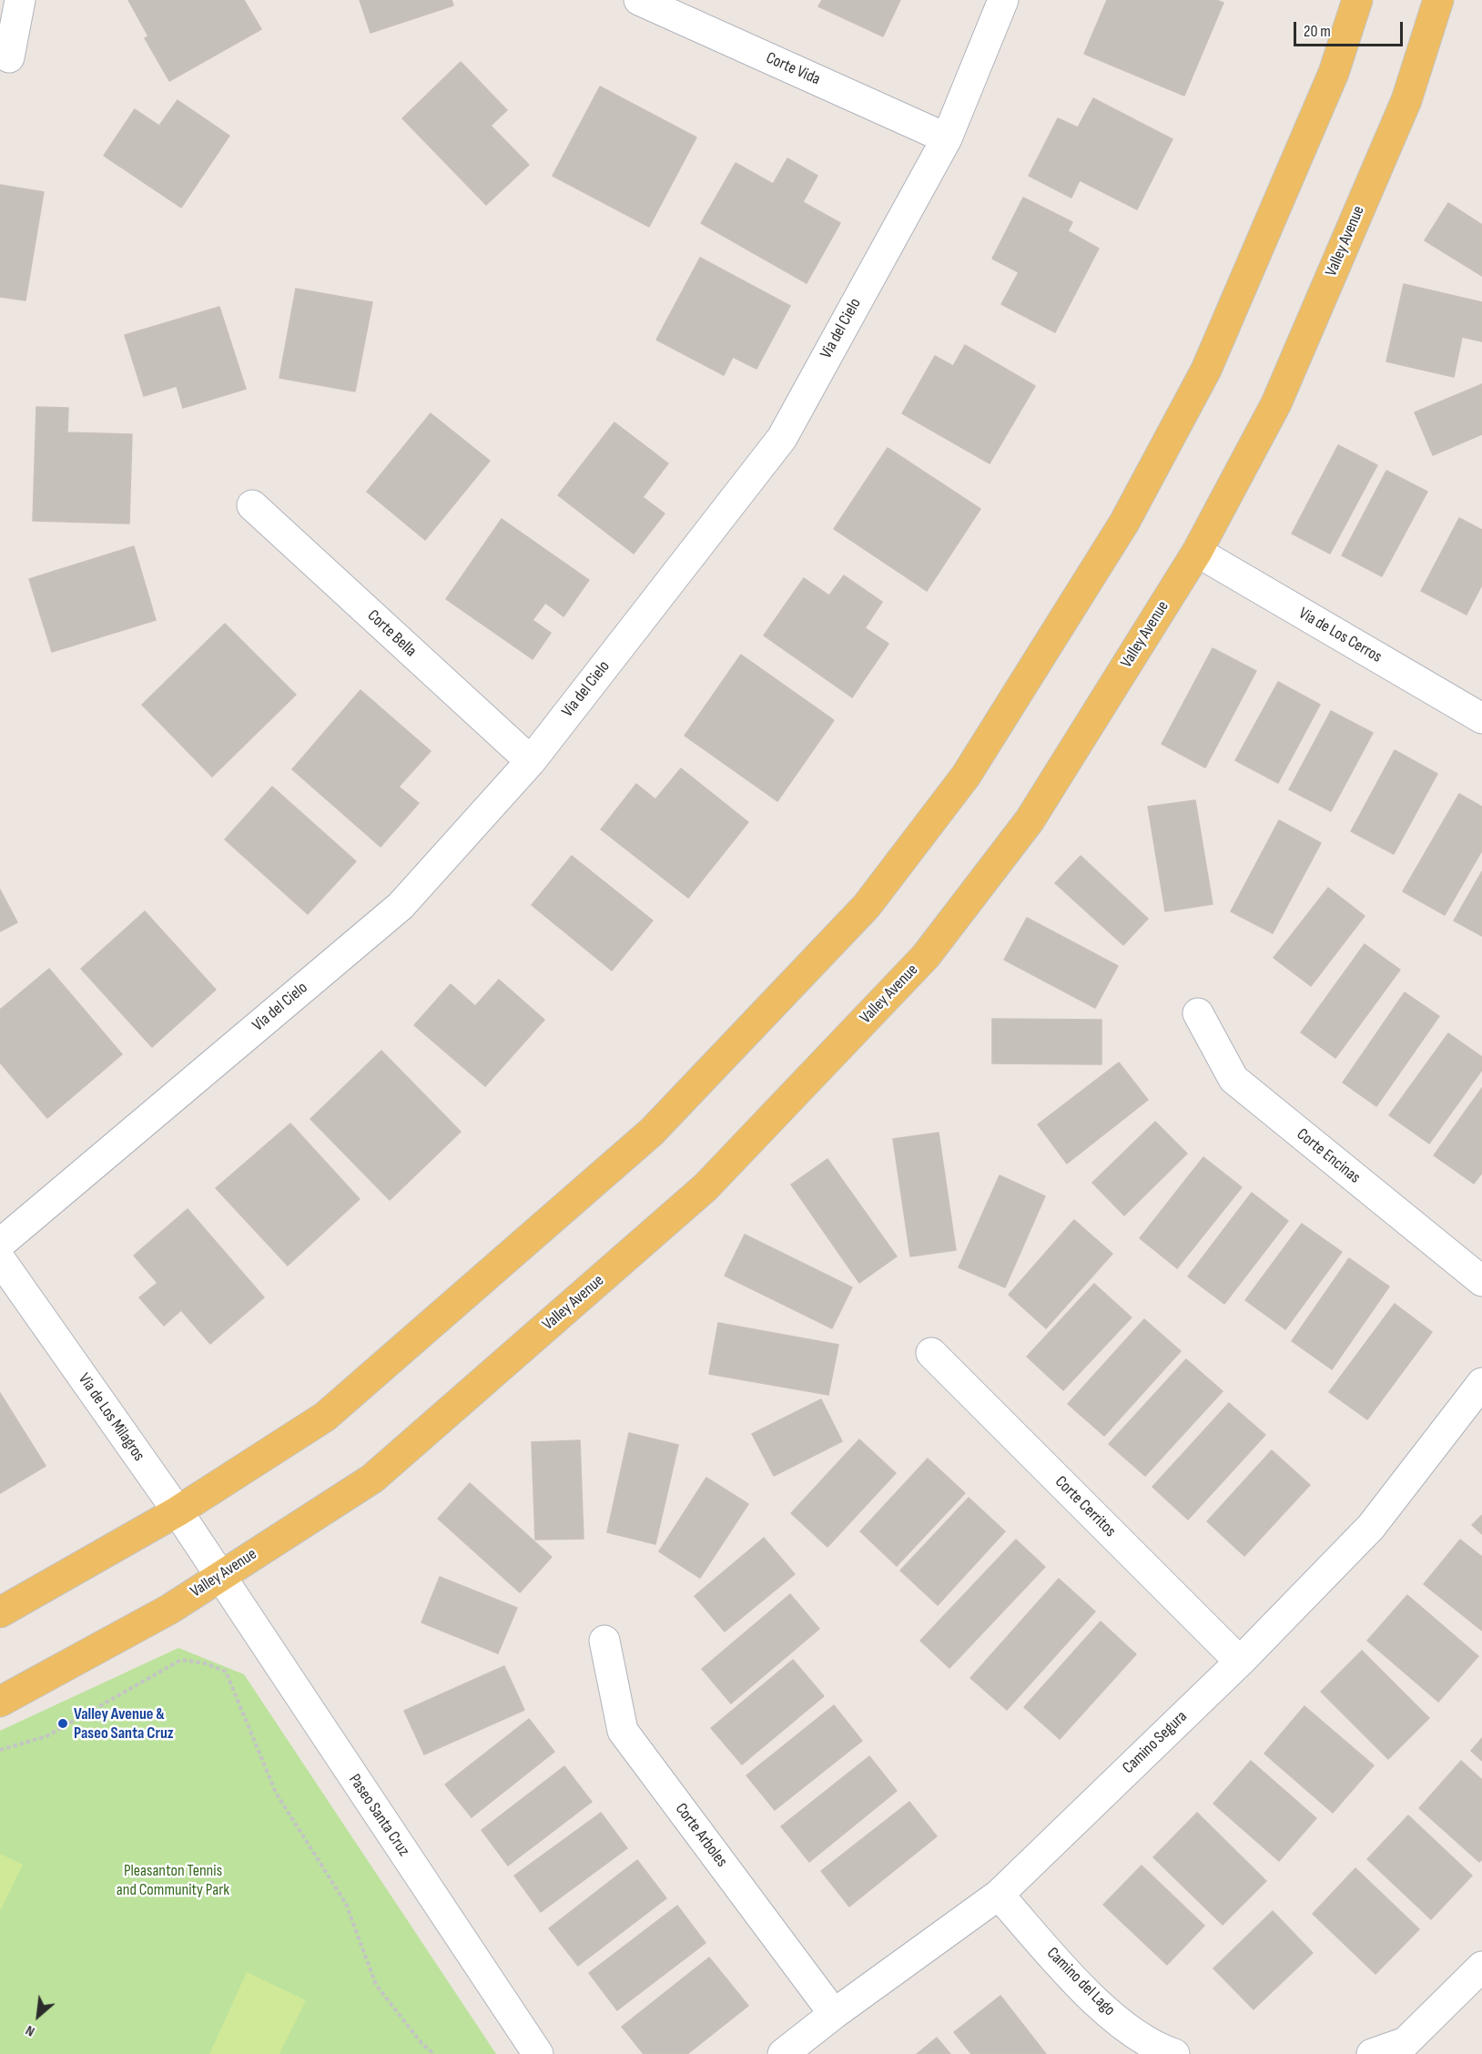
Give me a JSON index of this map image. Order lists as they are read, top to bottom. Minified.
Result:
{"streets":{"main road":["Valley Avenue"],"street":["Corte Vida","Via del Cielo","Corte Bella","Via de Los Cerros","Corte Encinas","Via de Los Milagros","Corte Cerritos","Camino Segura","Paseo Santa Cruz","Corte Arboles","Camino del Lago"]},"crossings":[["Corte Vida","Via del Cielo"],["Valley Avenue","Via de Los Cerros"],["Valley Avenue","Via de Los Milagros"],["Valley Avenue","Paseo Santa Cruz"],["Via del Cielo","Corte Bella"],["Via de Los Milagros","Paseo Santa Cruz"],["Corte Cerritos","Camino Segura"],["Camino Segura","Corte Arboles"],["Camino Segura","Camino del Lago"]],"parks":["Pleasanton Tennis and Community Park"],"places":["Valley Avenue & Paseo Santa Cruz"],"scale_bar":"20 m","north":"bottom left"}
